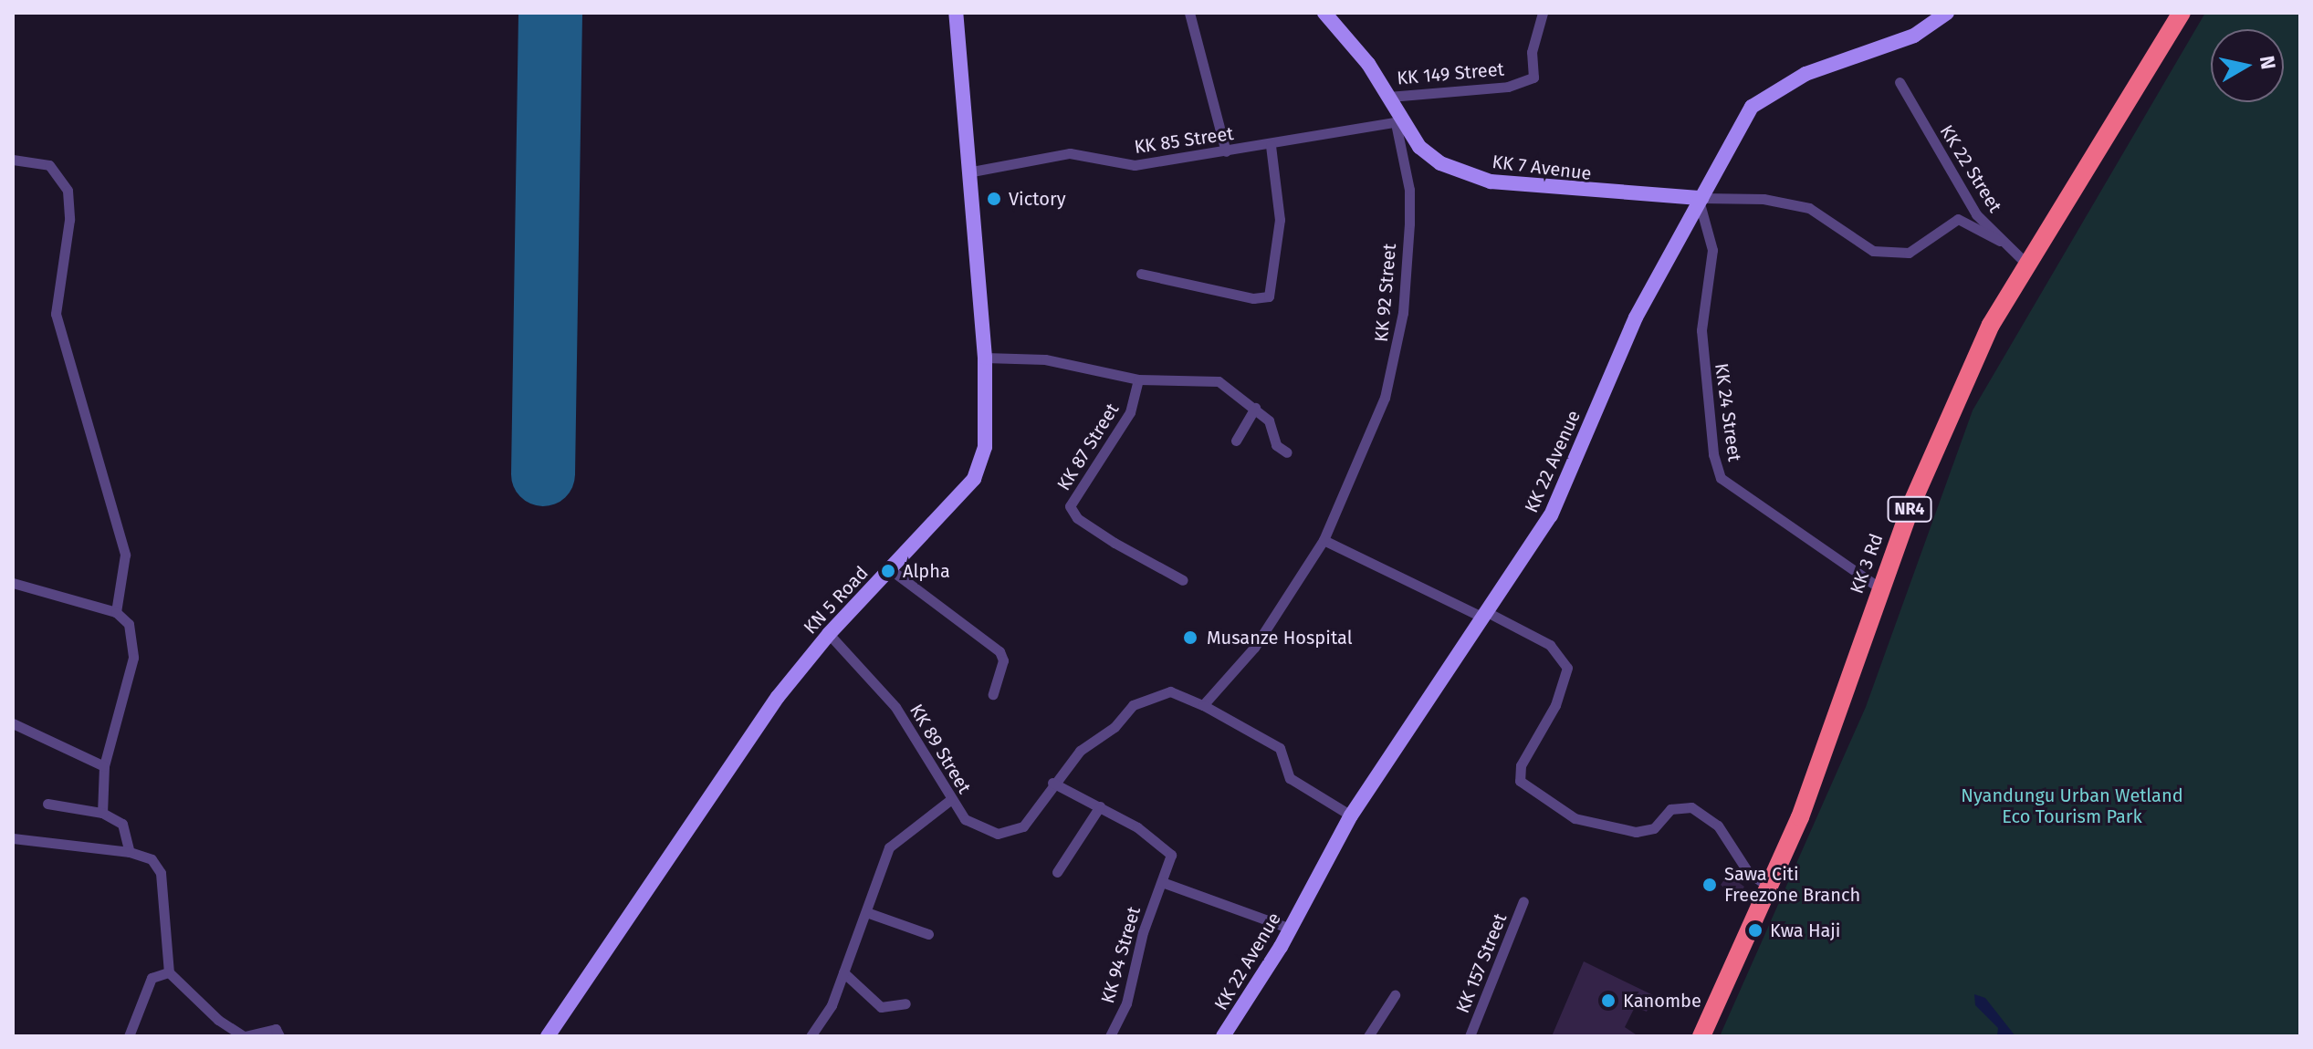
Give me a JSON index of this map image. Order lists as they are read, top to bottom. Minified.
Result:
{"streets":{"highway":["NR4","KK 3 Rd"],"street":["KK 149 Street","KK 85 Street","KK 7 Avenue","KK 22 Street","KK 92 Street","KK 24 Street","KK 87 Street","KK 22 Avenue","KN 5 Road","KK 89 Street","KK 94 Street","KK 157 Street"]},"crossings":[["KK 149 Street","KK 7 Avenue"],["KK 85 Street","KK 7 Avenue"],["KK 85 Street","KK 92 Street"],["KK 85 Street","KN 5 Road"],["KK 7 Avenue","KK 92 Street"],["KK 7 Avenue","KK 24 Street"],["KK 7 Avenue","KK 22 Avenue"],["KK 22 Street","KK 3 Rd"],["KK 92 Street","KK 89 Street"],["KK 24 Street","KK 22 Avenue"],["KK 24 Street","KK 3 Rd"],["KK 87 Street","KN 5 Road"],["KN 5 Road","KK 89 Street"],["KK 89 Street","KK 94 Street"]],"parks":["Nyandungu Urban Wetland Eco Tourism Park"],"places":["Victory","Alpha","Musanze Hospital","Sawa Citi Freezone Branch","Kwa Haji","Kanombe"],"north":"right"}
